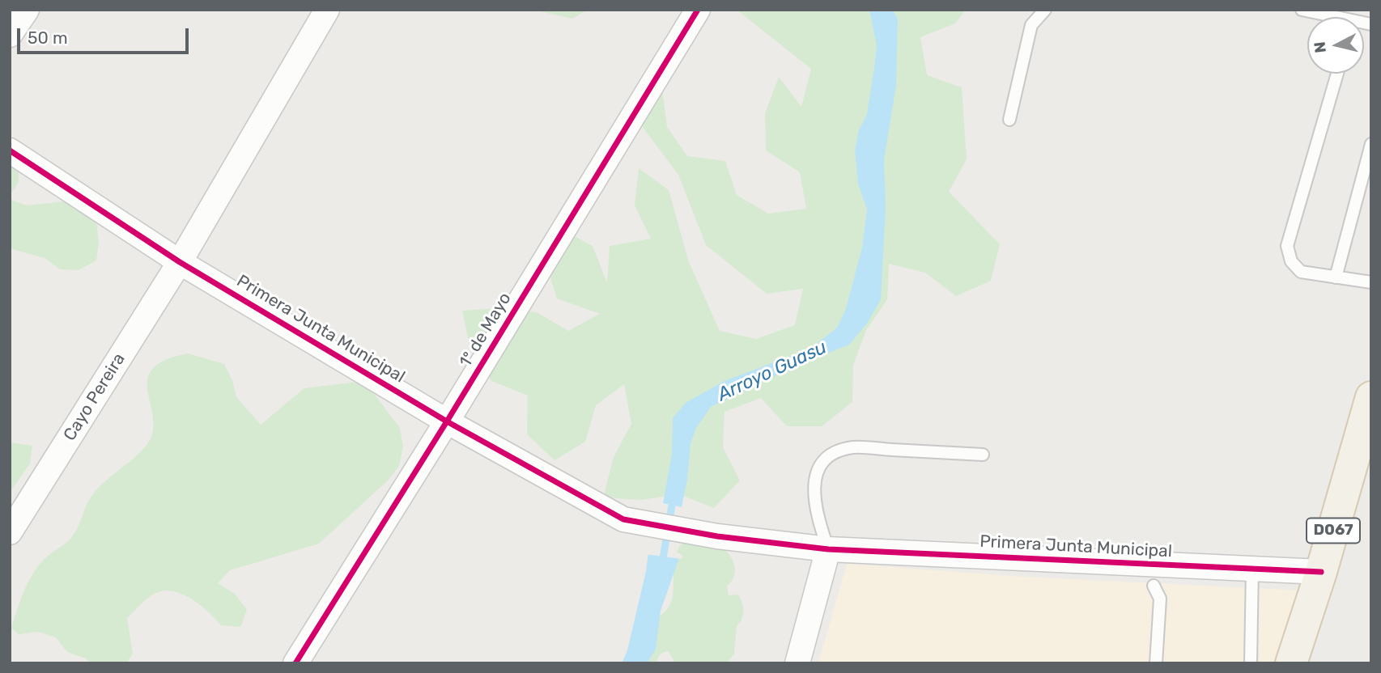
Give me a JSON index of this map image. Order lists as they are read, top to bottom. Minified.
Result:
{"streets":{"main road":["D067"],"street":["Primera Junta Municipal","1º de Mayo","Cayo Pereira"]},"crossings":[["Primera Junta Municipal","1º de Mayo"],["Primera Junta Municipal","Cayo Pereira"],["Primera Junta Municipal","D067"]],"water":["Arroyo Guasu"],"scale_bar":"50 m","north":"left"}
